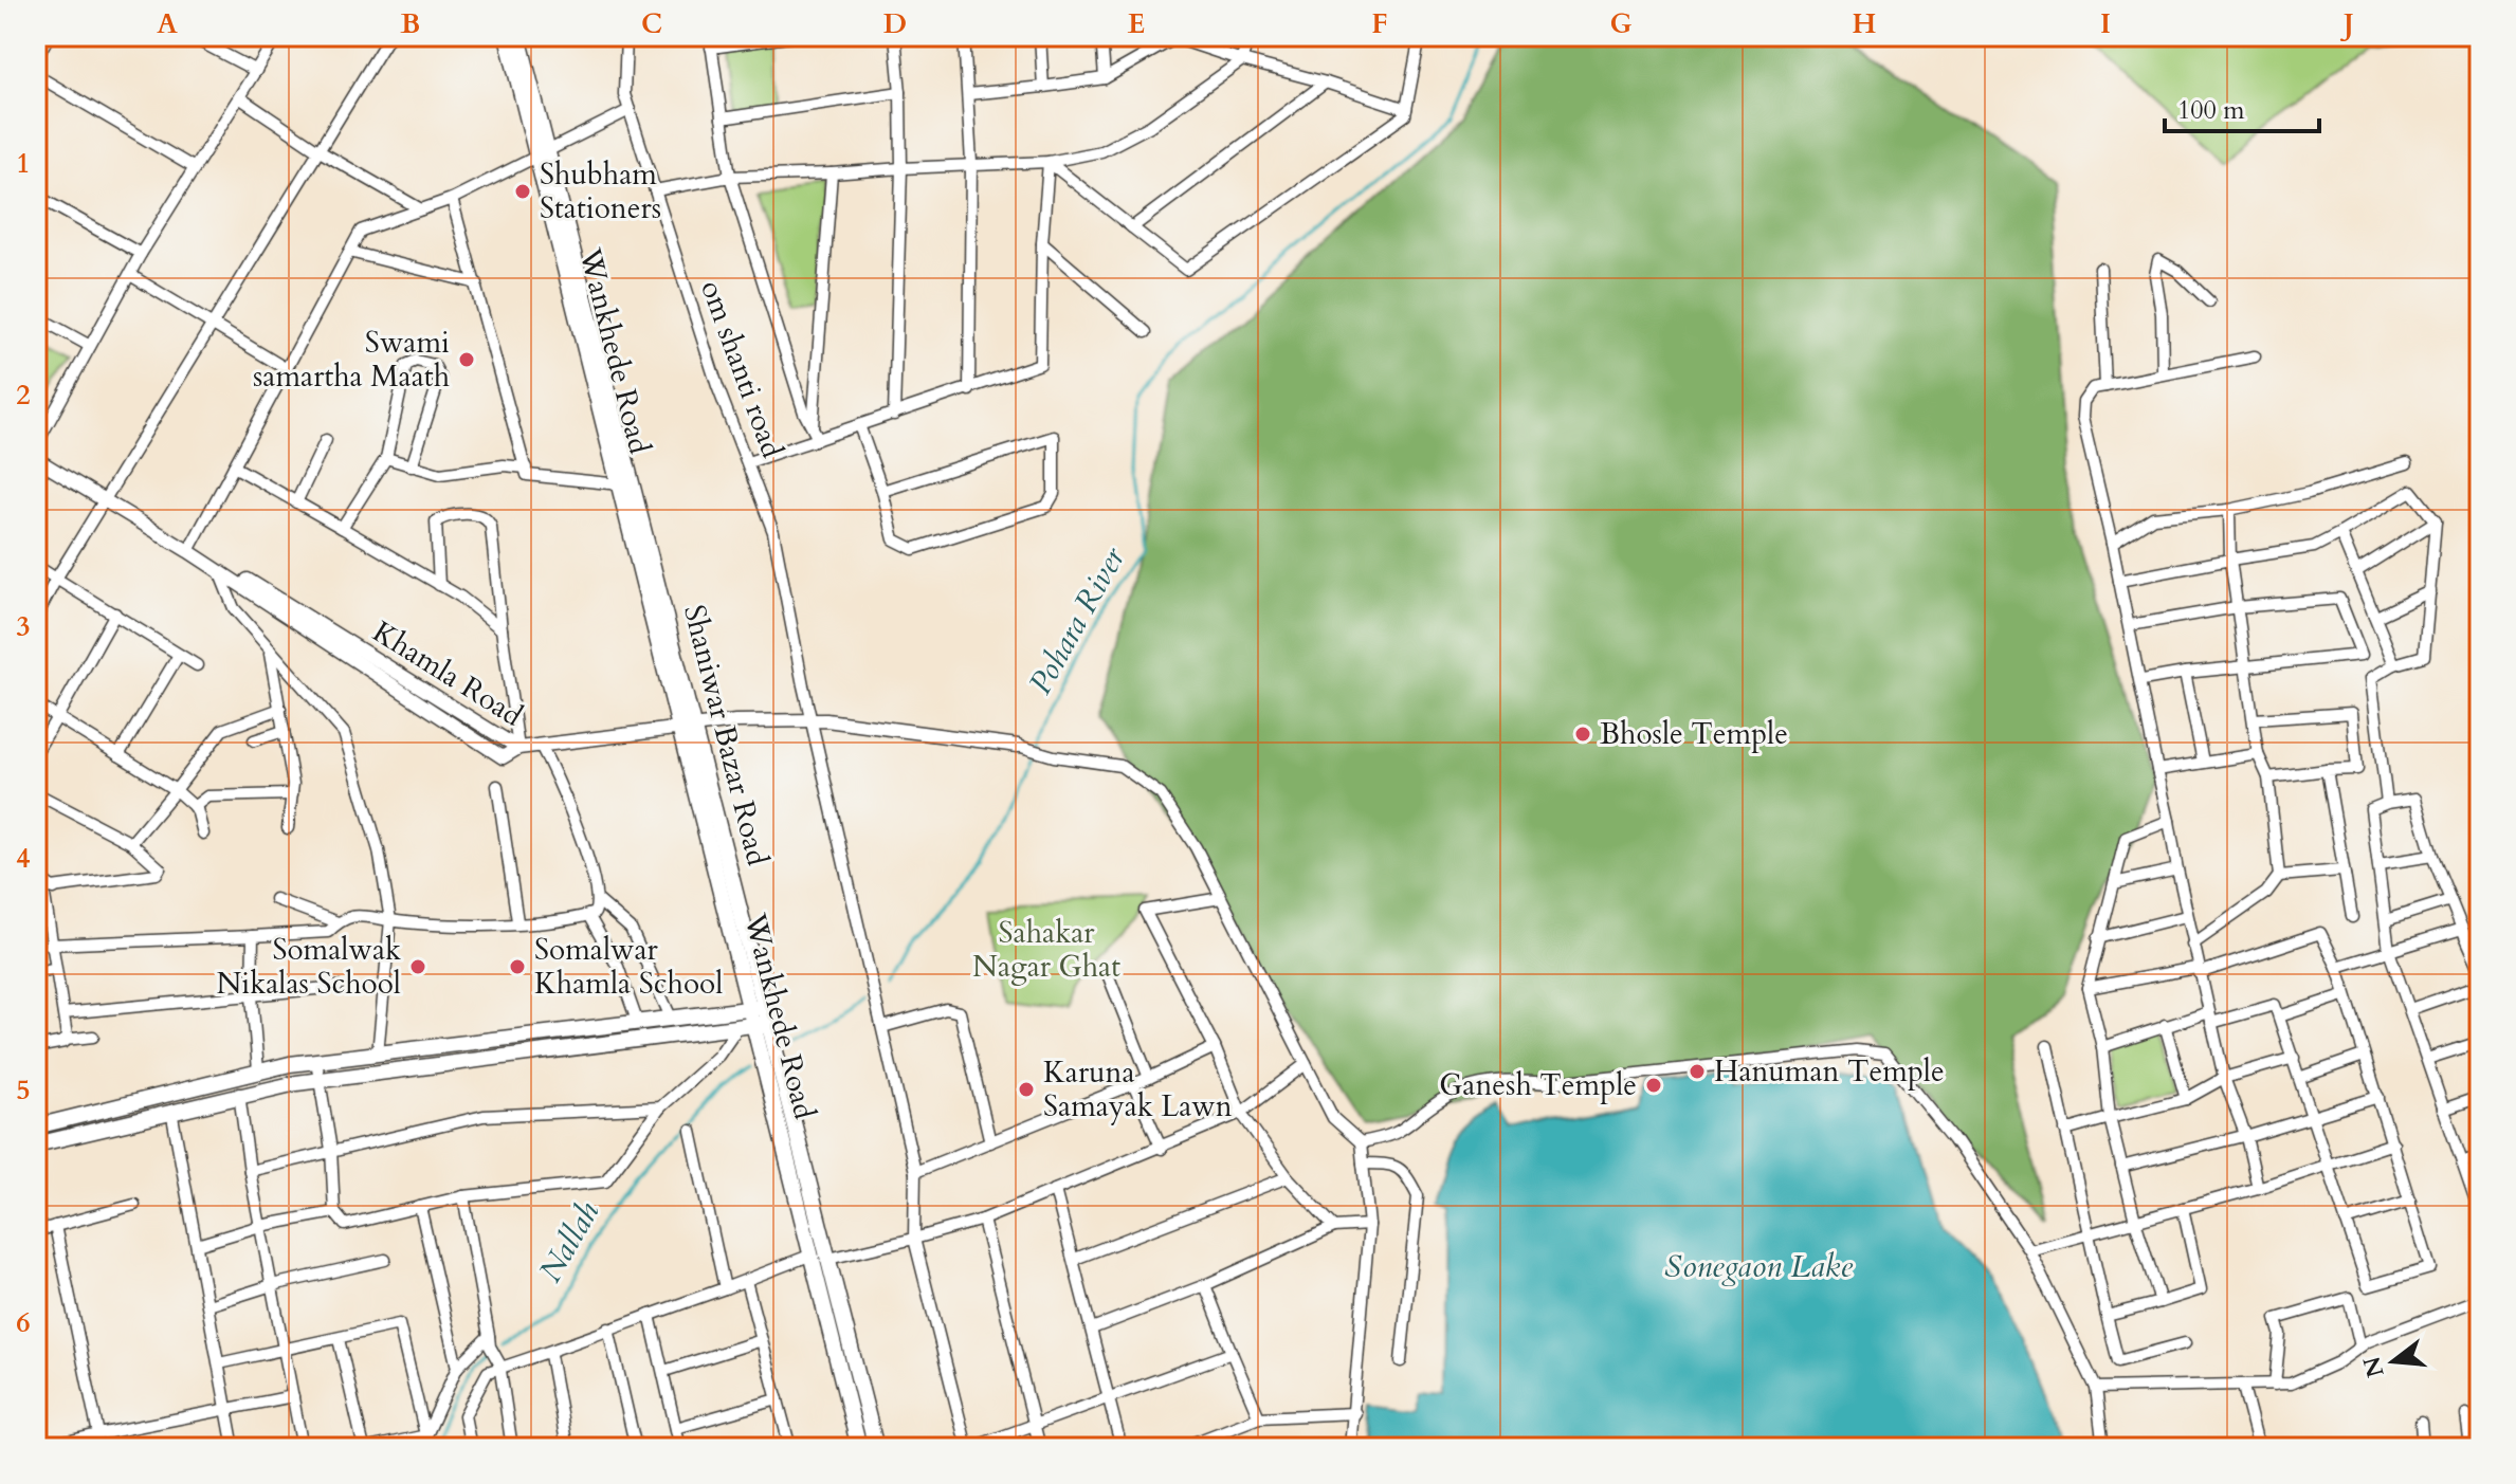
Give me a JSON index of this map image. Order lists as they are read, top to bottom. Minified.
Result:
{"streets":{"main road":["Wankhede Road","Shaniwar Bazar Road"],"street":["om shanti road","Khamla Road"]},"crossings":[["Wankhede Road","Shaniwar Bazar Road"]],"water":["Pohara River","Nallah","Sonegaon Lake"],"parks":["Sahakar Nagar Ghat"],"places":["Shubham Stationers","Swami samartha Maath","Bhosle Temple","Somalwak Nikalas School","Somalwar Khamla School","Hanuman Temple","Ganesh Temple","Karuna Samayak Lawn"],"scale_bar":"100 m","north":"left","grid":{"columns":["A","B","C","D","E","F","G","H","I","J"],"rows":["1","2","3","4","5","6"]}}
